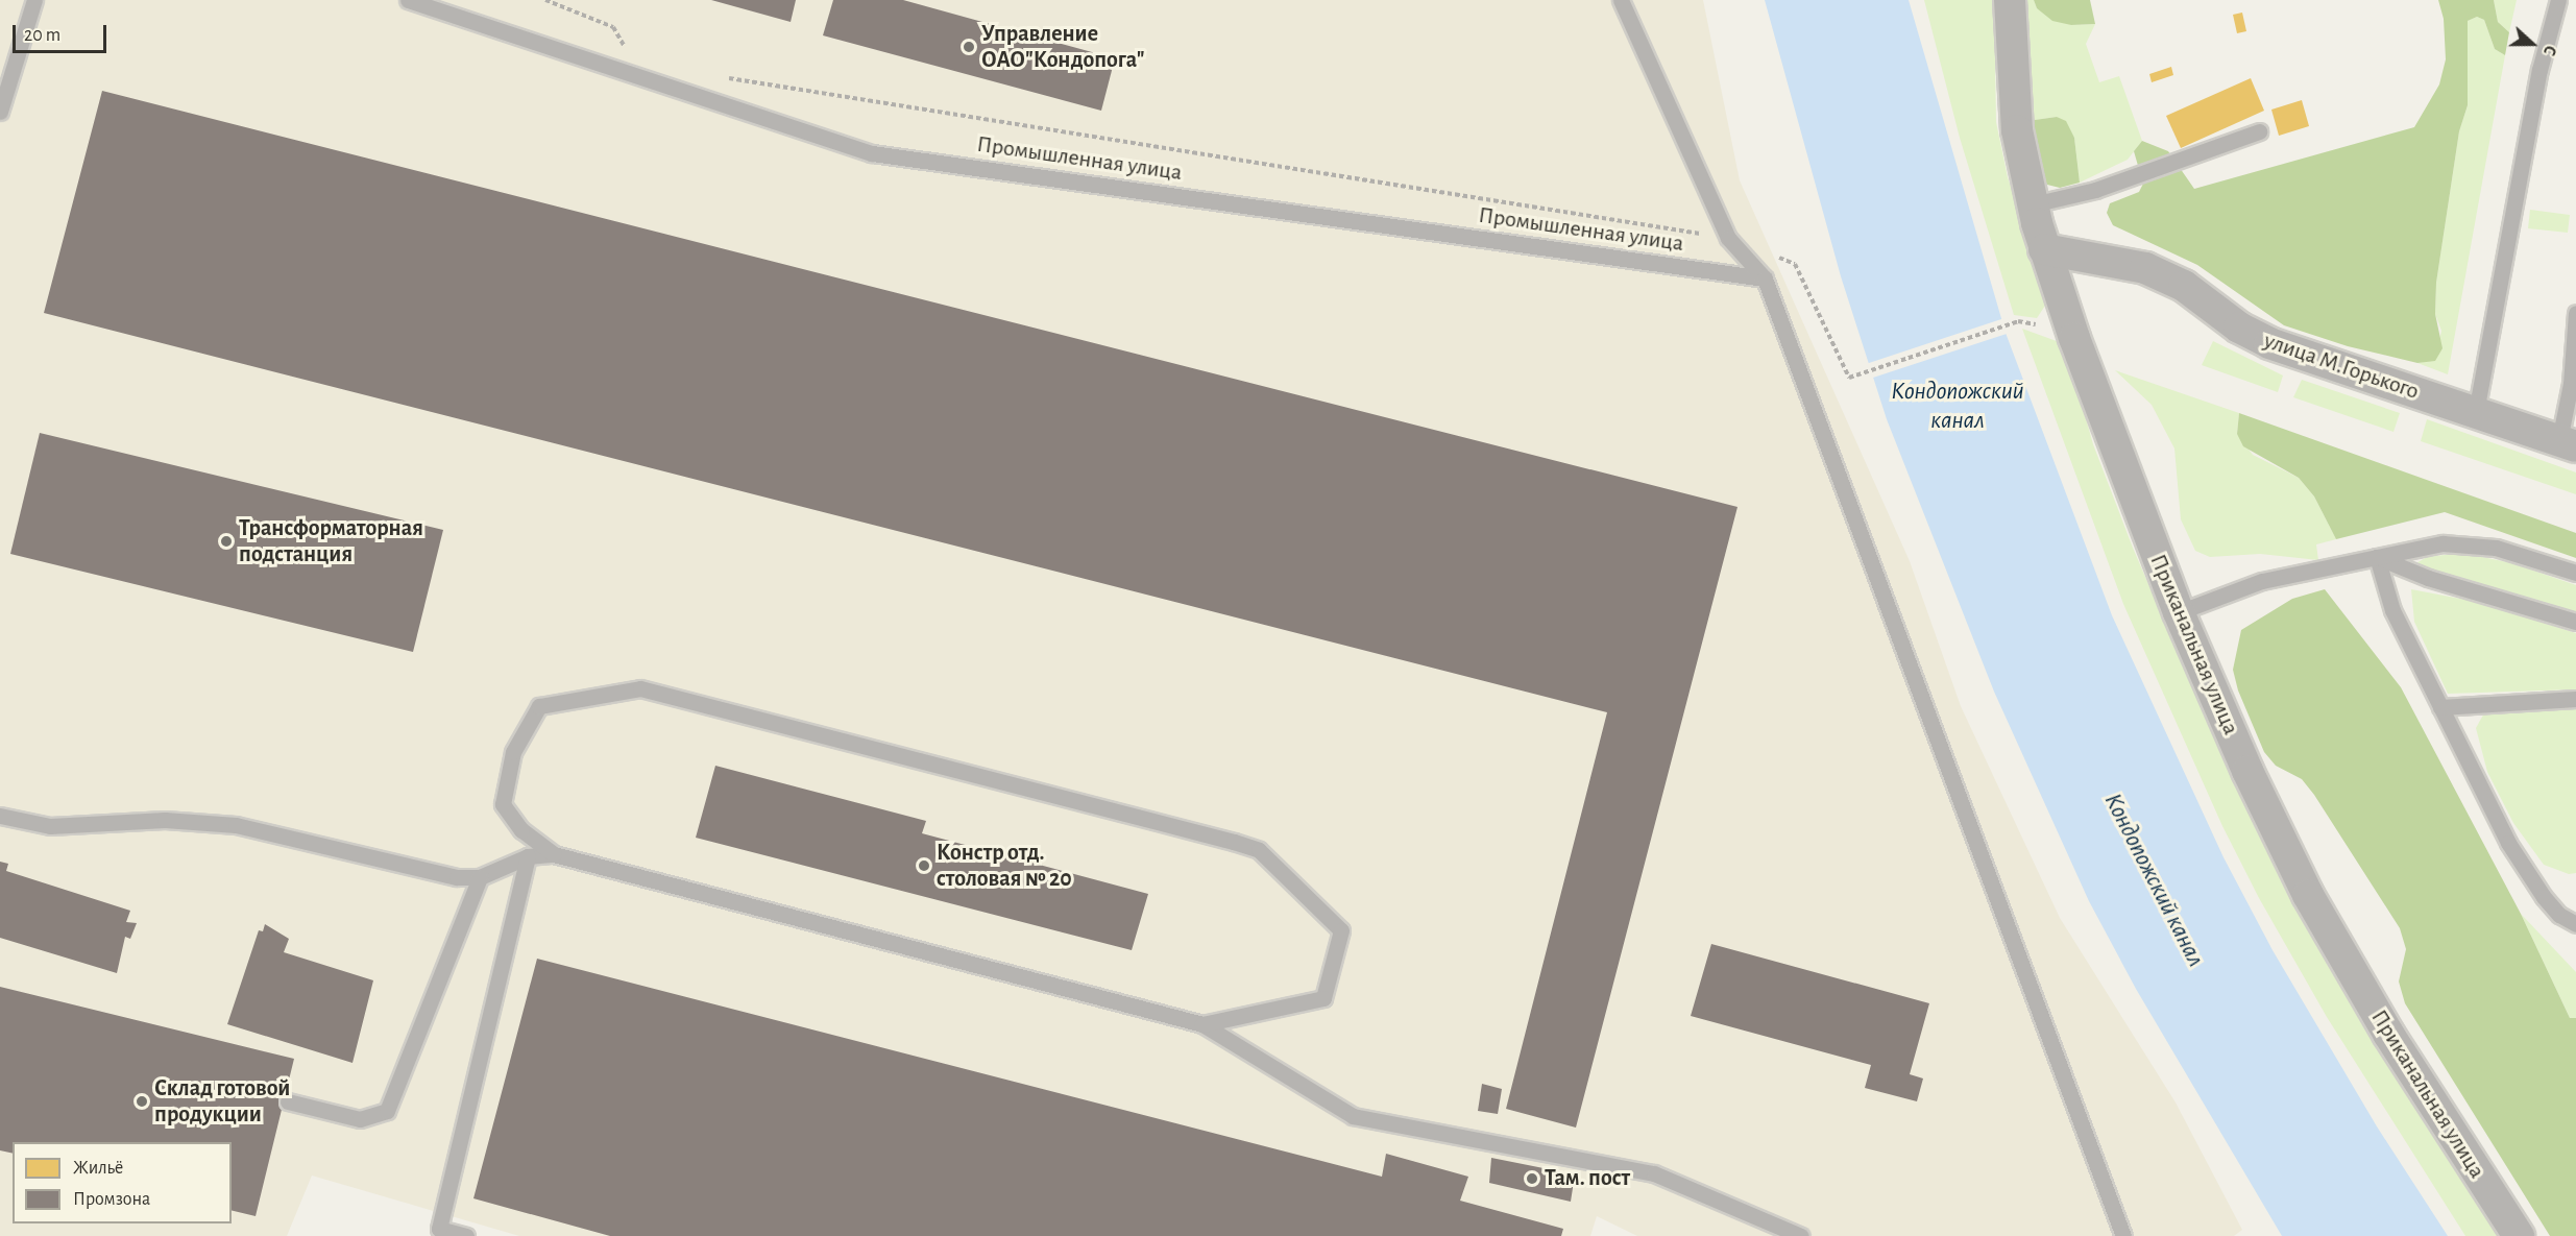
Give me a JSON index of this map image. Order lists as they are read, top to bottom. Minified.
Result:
{"streets":{"street":["улица М.Горького","Приканальная улица"],"lane":["Промышленная улица"]},"crossings":[["улица М.Горького","Приканальная улица"]],"water":["Кондопожский канал"],"places":["Управление ОАО\"Кондопога\"","Трансформаторная подстанция","Констр отд. столовая № 20","Склад готовой продукции","Там. пост"],"legend":["Жильё","Промзона"],"scale_bar":"20 m","north":"right"}
